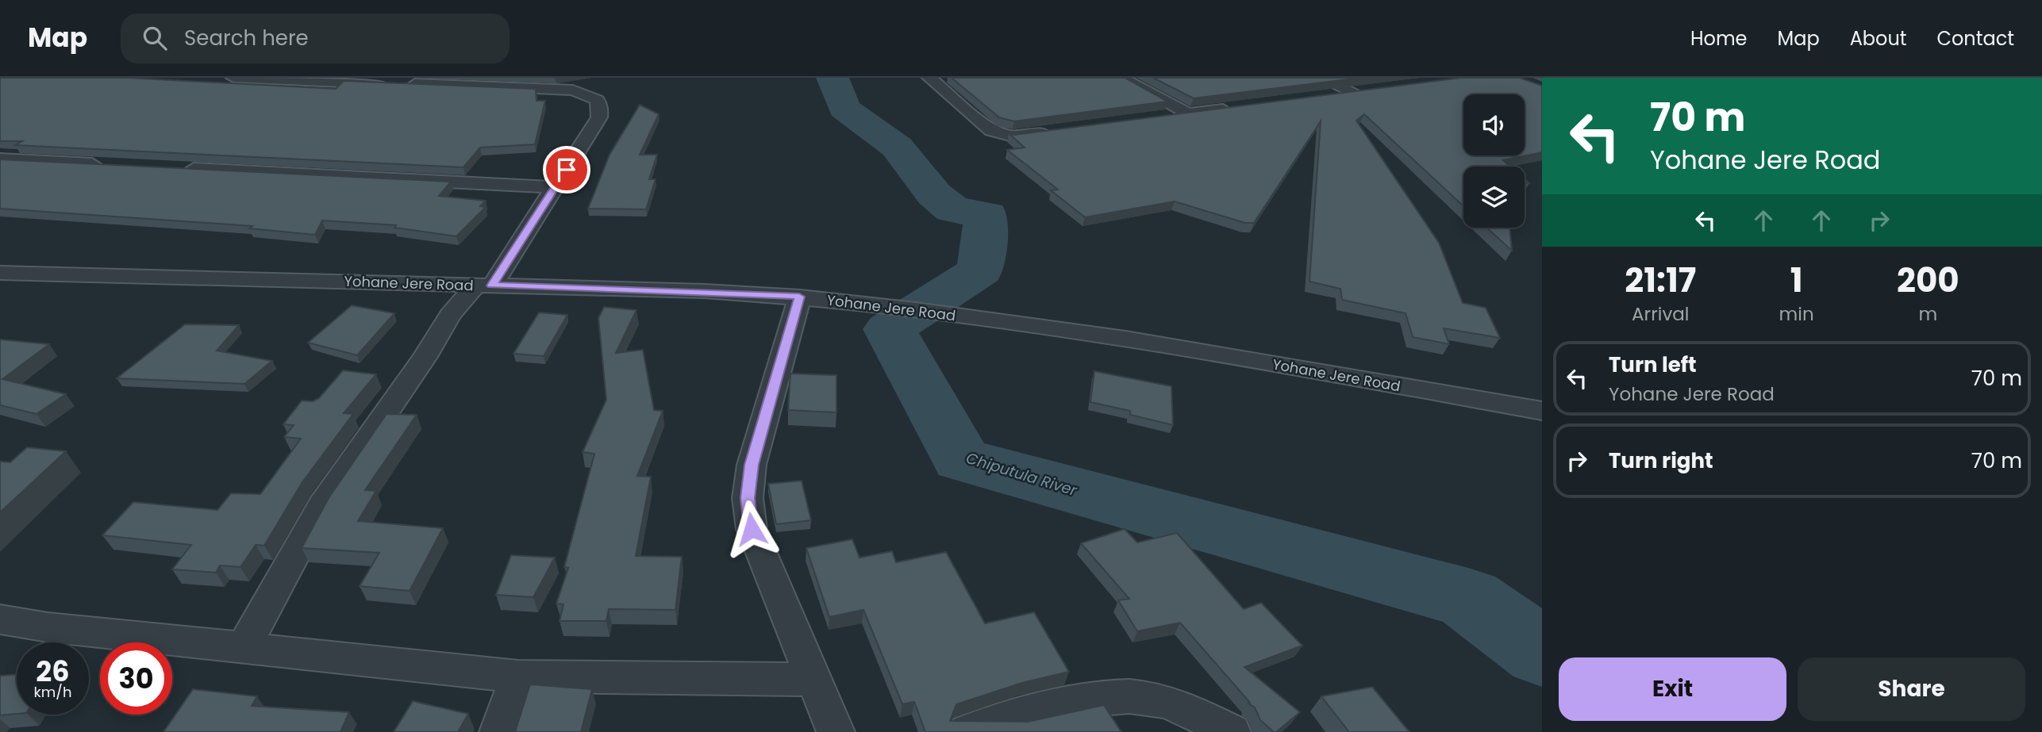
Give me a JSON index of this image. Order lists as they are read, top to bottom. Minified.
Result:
{"streets":{"street":["Yohane Jere Road"]},"water":["Chiputula River"],"page":{"header":"Map","search":"Search here","nav":["Home","Map","About","Contact"],"turn":["70 m","Yohane Jere Road"],"eta":["21:17","Arrival","1","min","200","m"],"list":[{"name":"Turn left","note":"Yohane Jere Road","value":"70 m"},{"name":"Turn right","value":"70 m"}],"speed":"26 km/h","limit":"30","buttons":["Exit","Share"]}}
